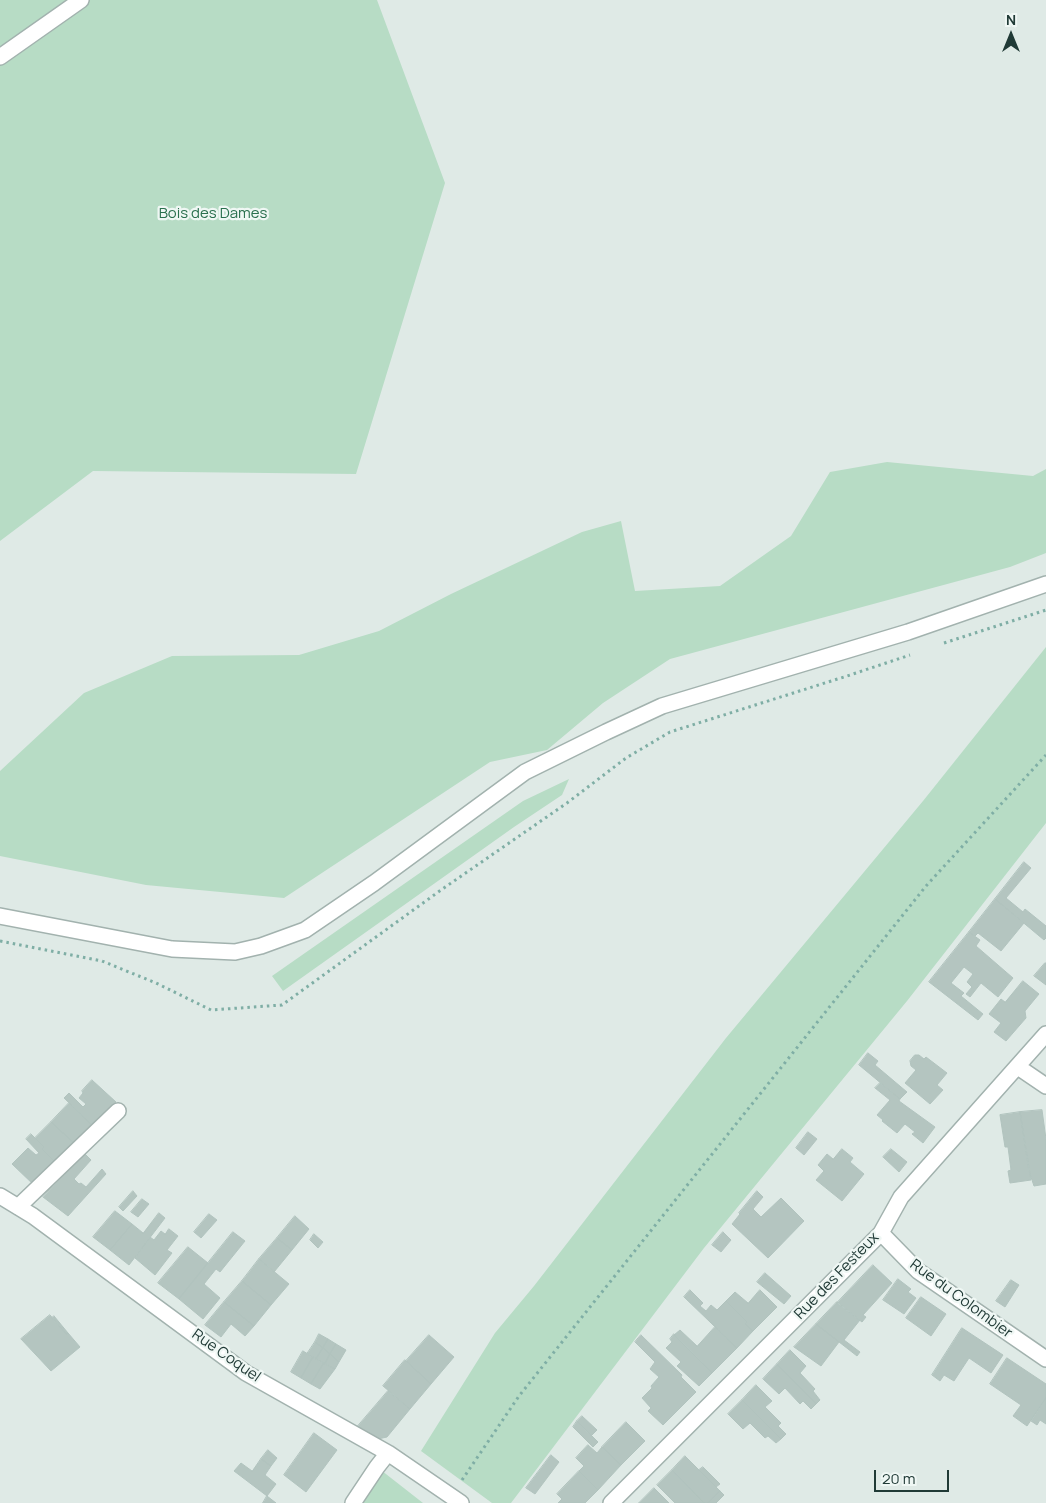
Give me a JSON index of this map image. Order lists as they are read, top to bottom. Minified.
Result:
{"streets":{"street":["Rue des Festeux","Rue du Colombier","Rue Coquel"]},"crossings":[["Rue des Festeux","Rue du Colombier"]],"parks":["Bois des Dames"],"scale_bar":"20 m","north":"top"}
